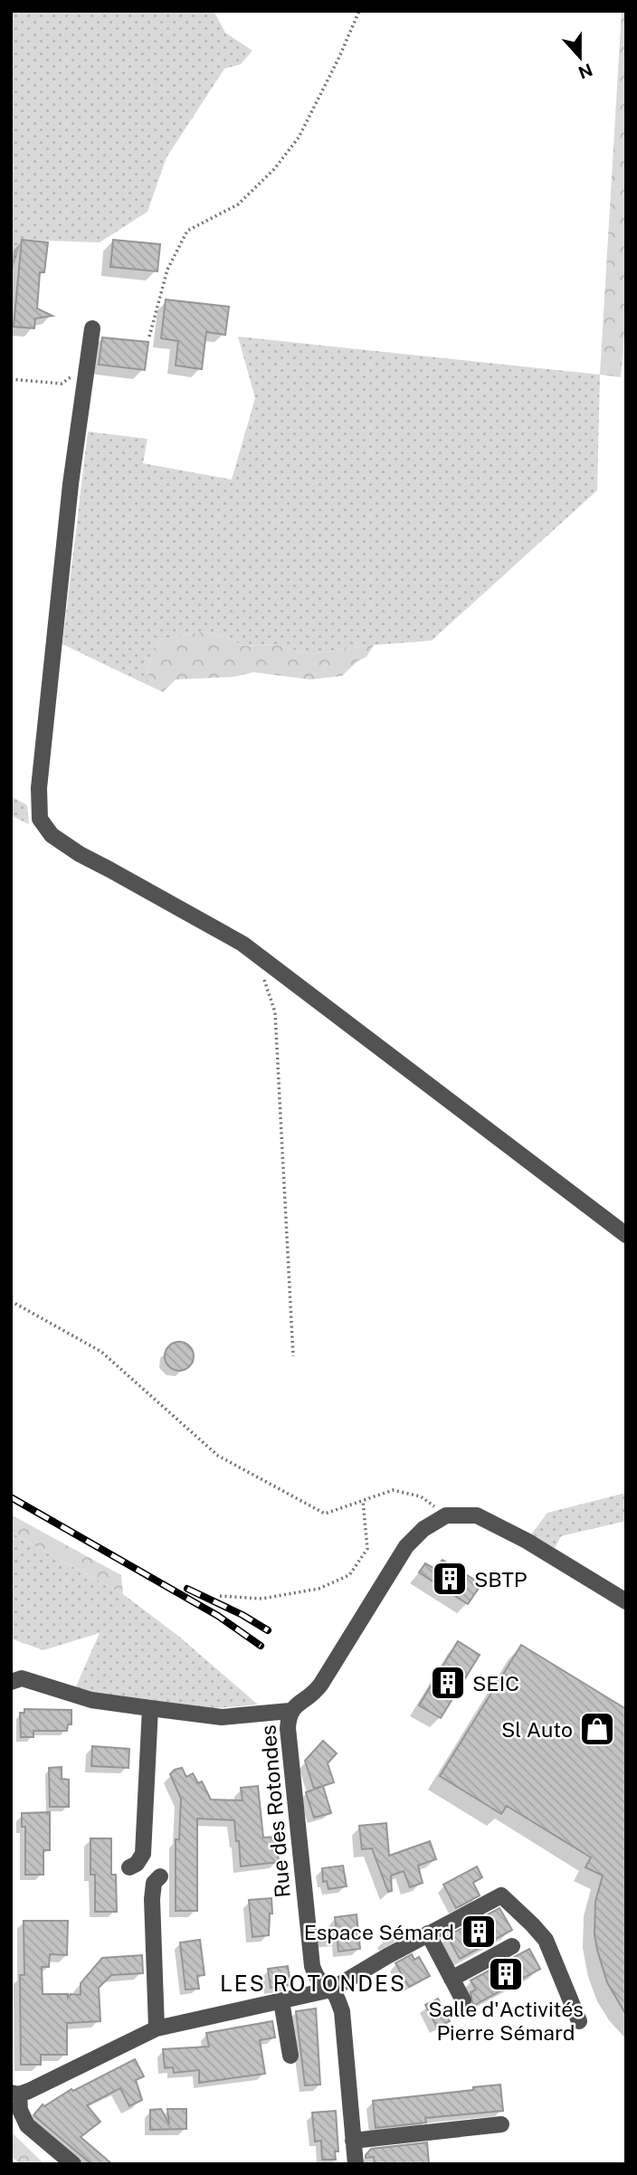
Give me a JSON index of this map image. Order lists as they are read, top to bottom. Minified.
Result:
{"streets":{"street":["Rue des Rotondes"]},"districts":["LES ROTONDES"],"places":{"building":["SBTP","SEIC","Espace Sémard","Salle d'Activités Pierre Sémard"],"shop":["Sl Auto"]},"north":"bottom"}
